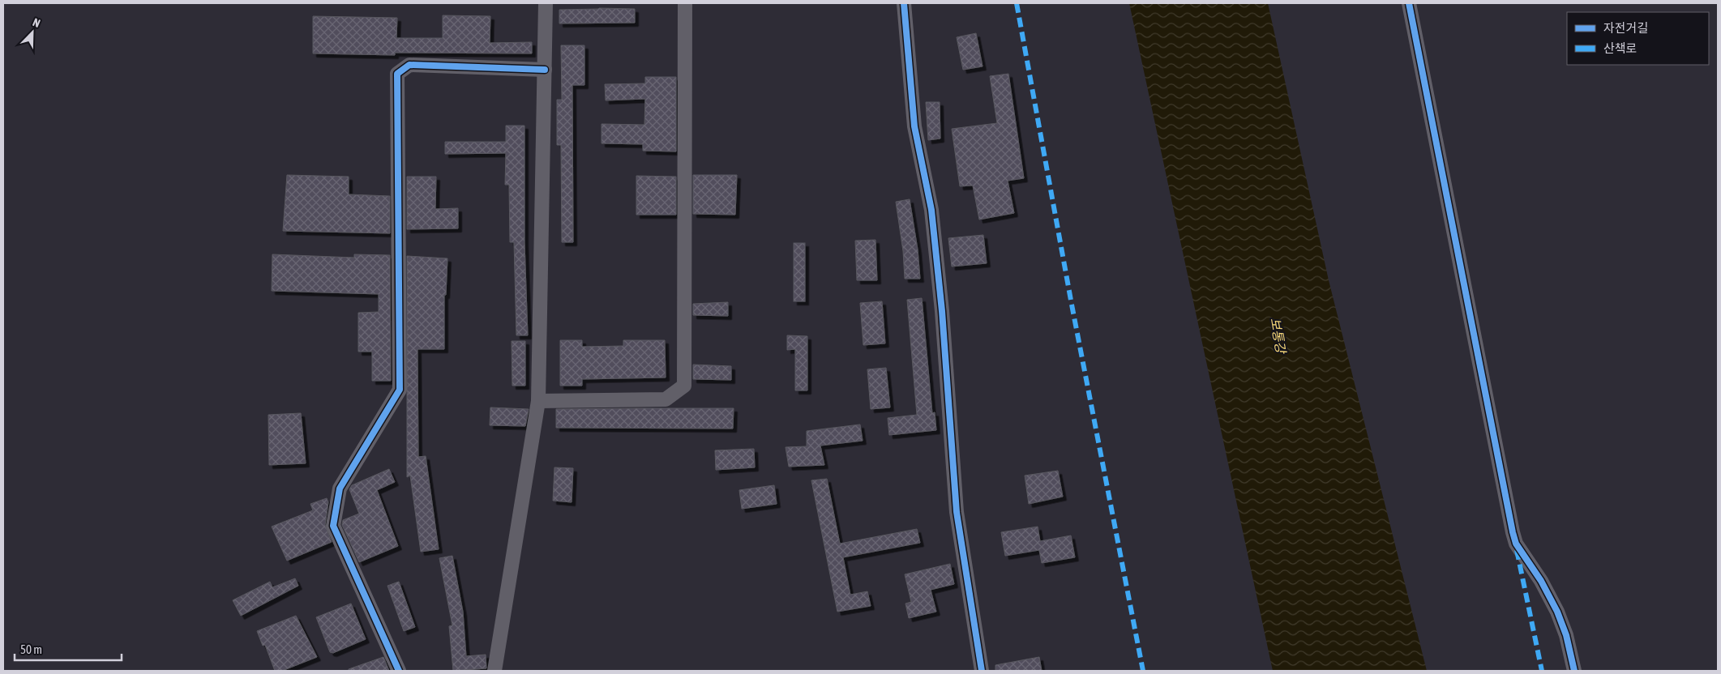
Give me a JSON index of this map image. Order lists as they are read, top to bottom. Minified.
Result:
{"water":["보통강"],"legend":["자전거길","산책로"],"scale_bar":"50 m","north":"top right"}
